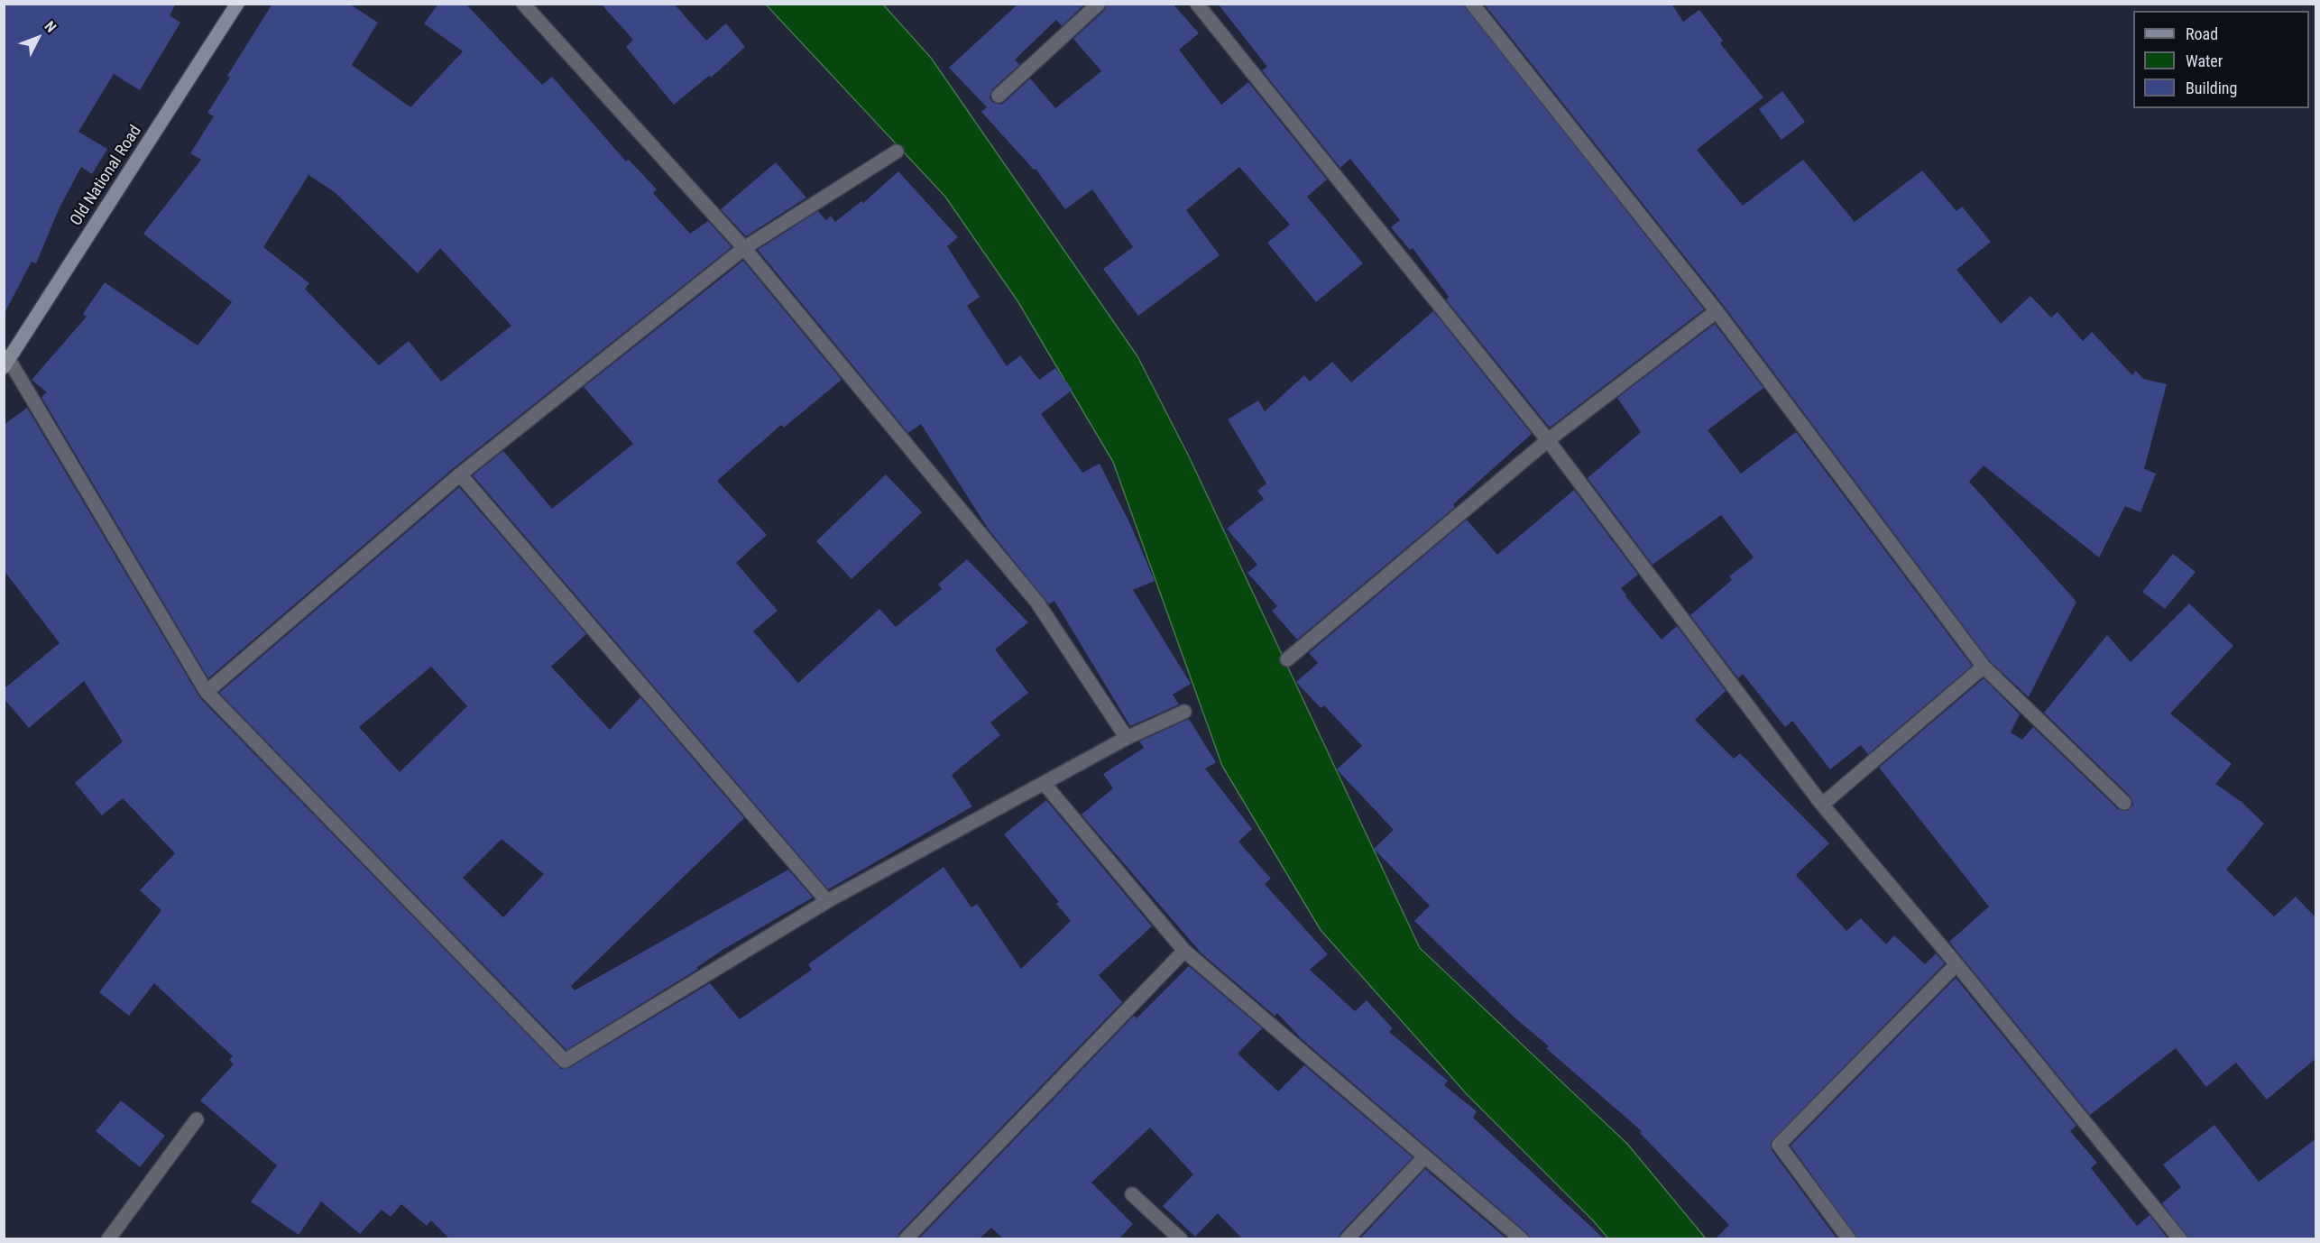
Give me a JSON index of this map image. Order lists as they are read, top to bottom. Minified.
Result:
{"streets":{"main road":["Old National Road"]},"legend":["Road","Water","Building"],"north":"top right"}
